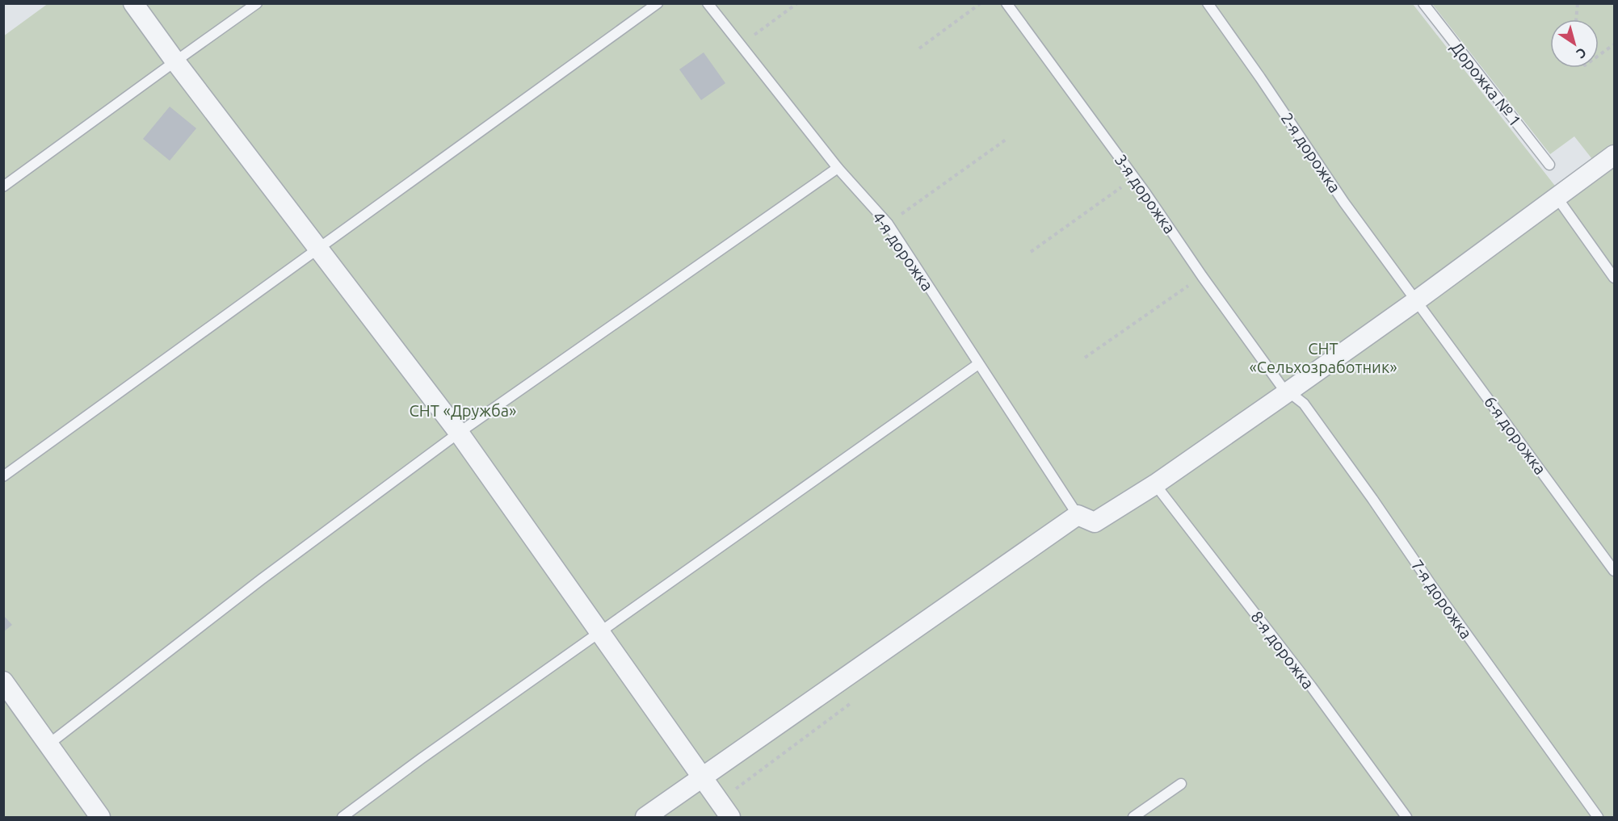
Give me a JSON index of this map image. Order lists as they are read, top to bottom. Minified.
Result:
{"streets":{"lane":["Дорожка № 1","2-я дорожка","3-я дорожка","4-я дорожка","6-я дорожка","7-я дорожка","8-я дорожка"]},"crossings":[["2-я дорожка","6-я дорожка"],["3-я дорожка","7-я дорожка"]],"parks":["СНТ «Сельхозработник»","СНТ «Дружба»"],"north":"bottom right"}
